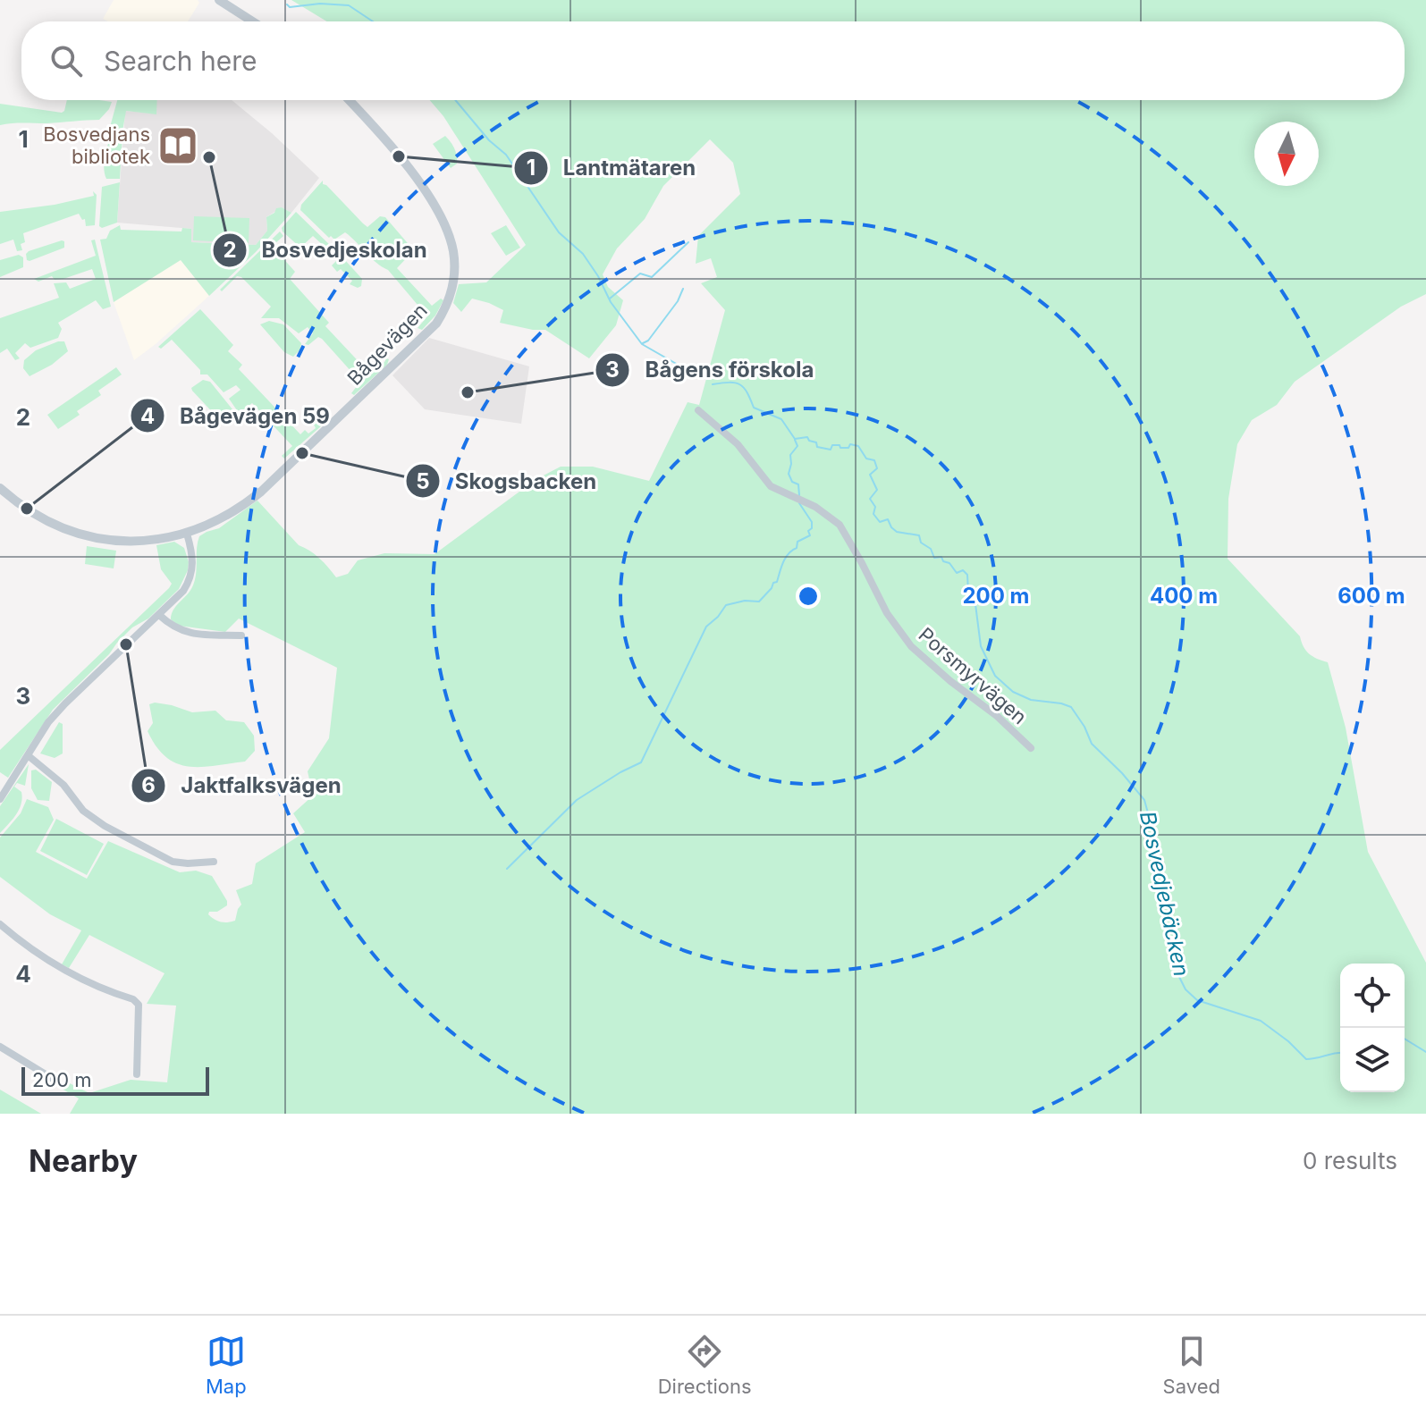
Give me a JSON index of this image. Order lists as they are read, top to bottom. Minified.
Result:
{"streets":{"street":["Bågevägen","Porsmyrvägen"]},"water":["Bosvedjebäcken"],"places":{"library":["Bosvedjans bibliotek"],"other":["Lantmätaren","Bosvedjeskolan","Bågens förskola","Skogsbacken","Bågevägen 59","Jaktfalksvägen"]},"scale_bar":"200 m","north":"bottom","page":{"search":"Search here","scale":"200 m","heading":["Nearby","0 results"],"nav":["Map","Directions","Saved"]},"grid":{"rows":["1","2","3","4"]},"rings":["200 m","400 m","600 m"]}
